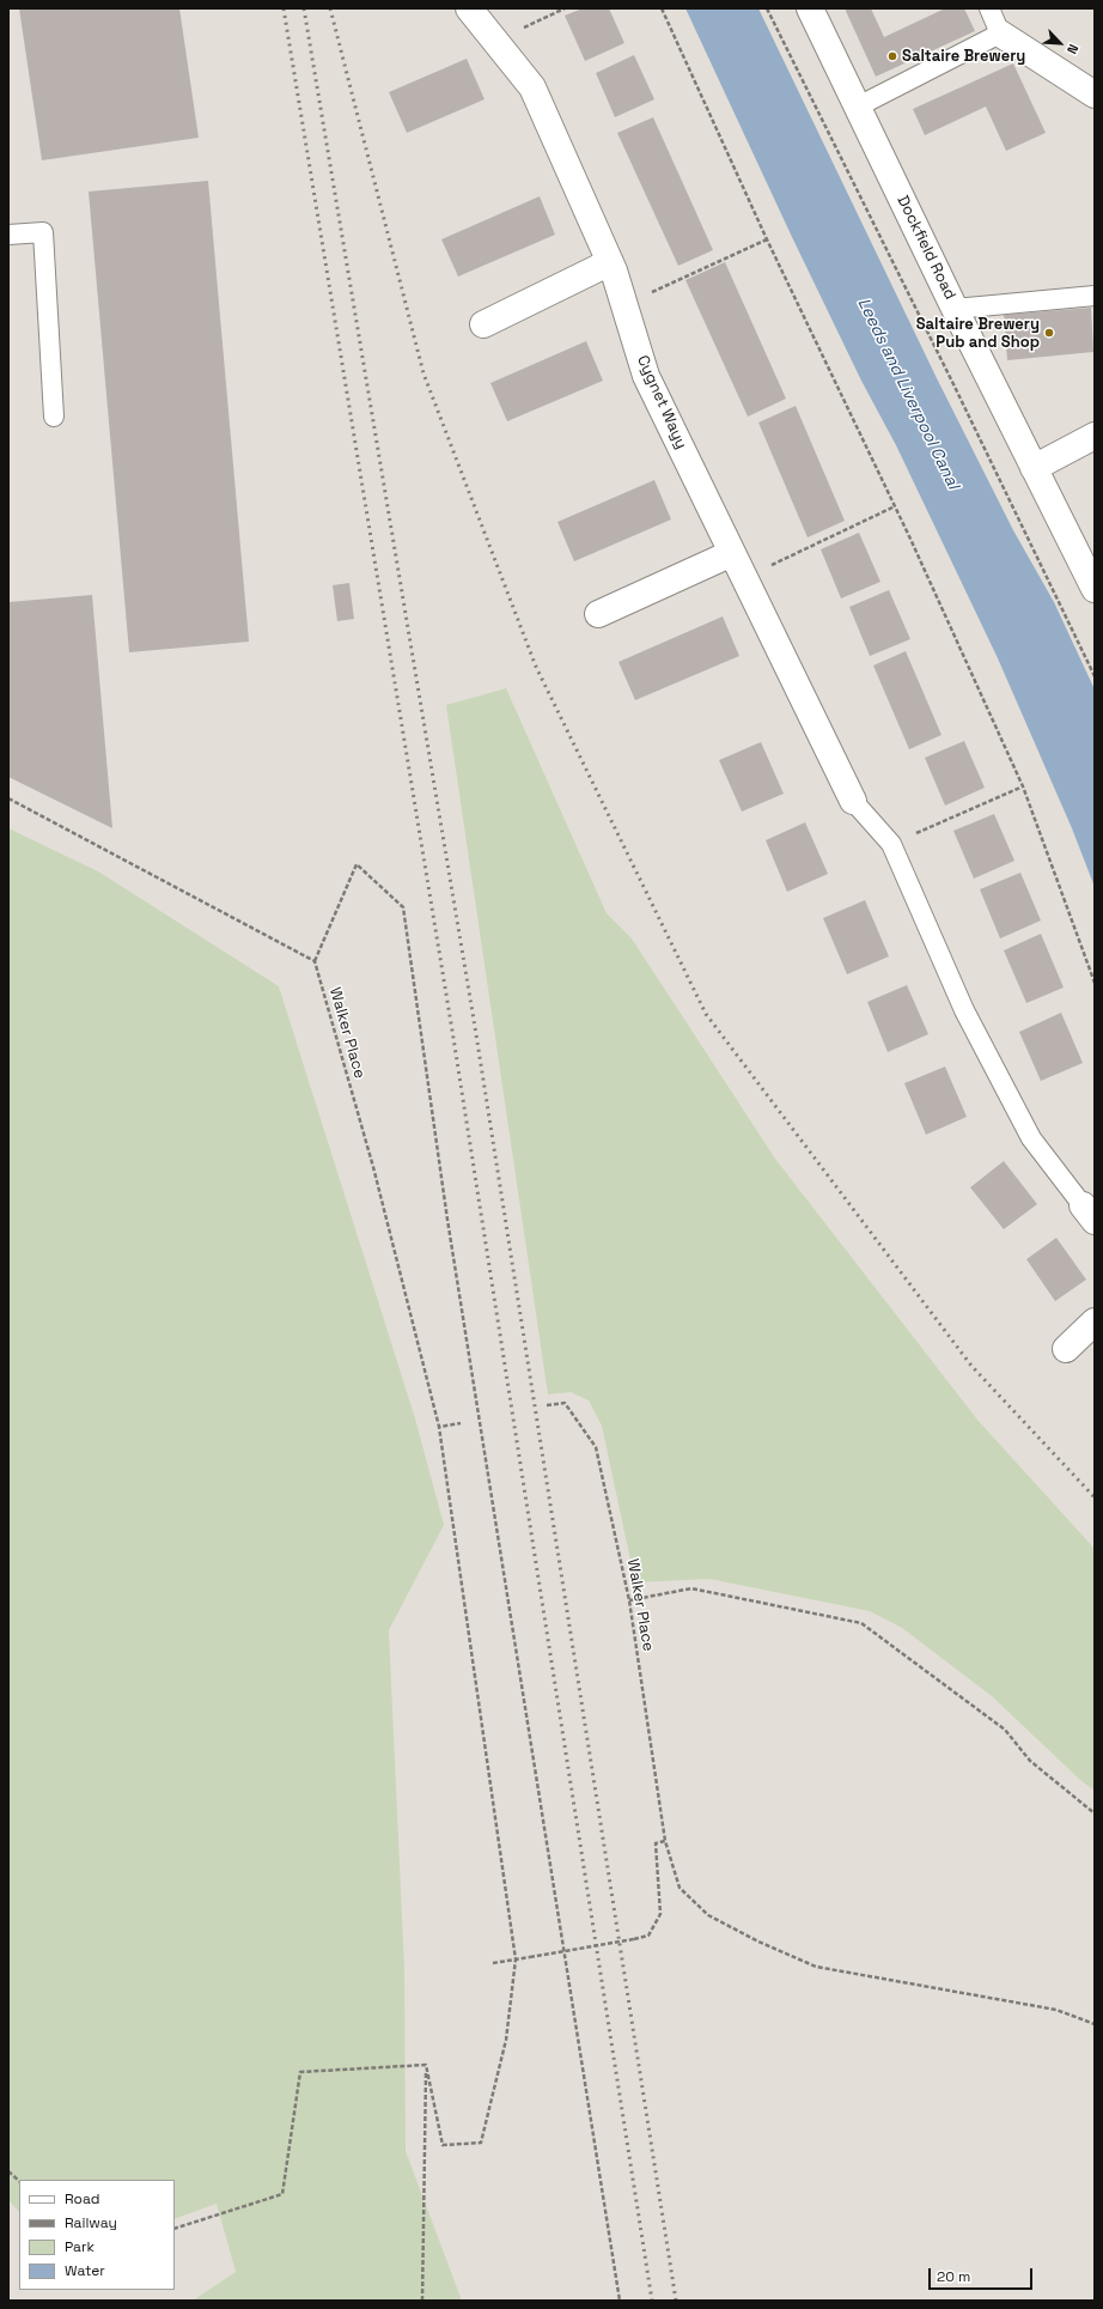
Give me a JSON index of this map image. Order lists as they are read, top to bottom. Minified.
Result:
{"streets":{"street":["Dockfield Road","Cygnet Wayy"],"path":["Walker Place"]},"water":["Leeds and Liverpool Canal"],"places":["Saltaire Brewery","Saltaire Brewery Pub and Shop"],"legend":["Road","Railway","Park","Water"],"scale_bar":"20 m","north":"bottom right"}
